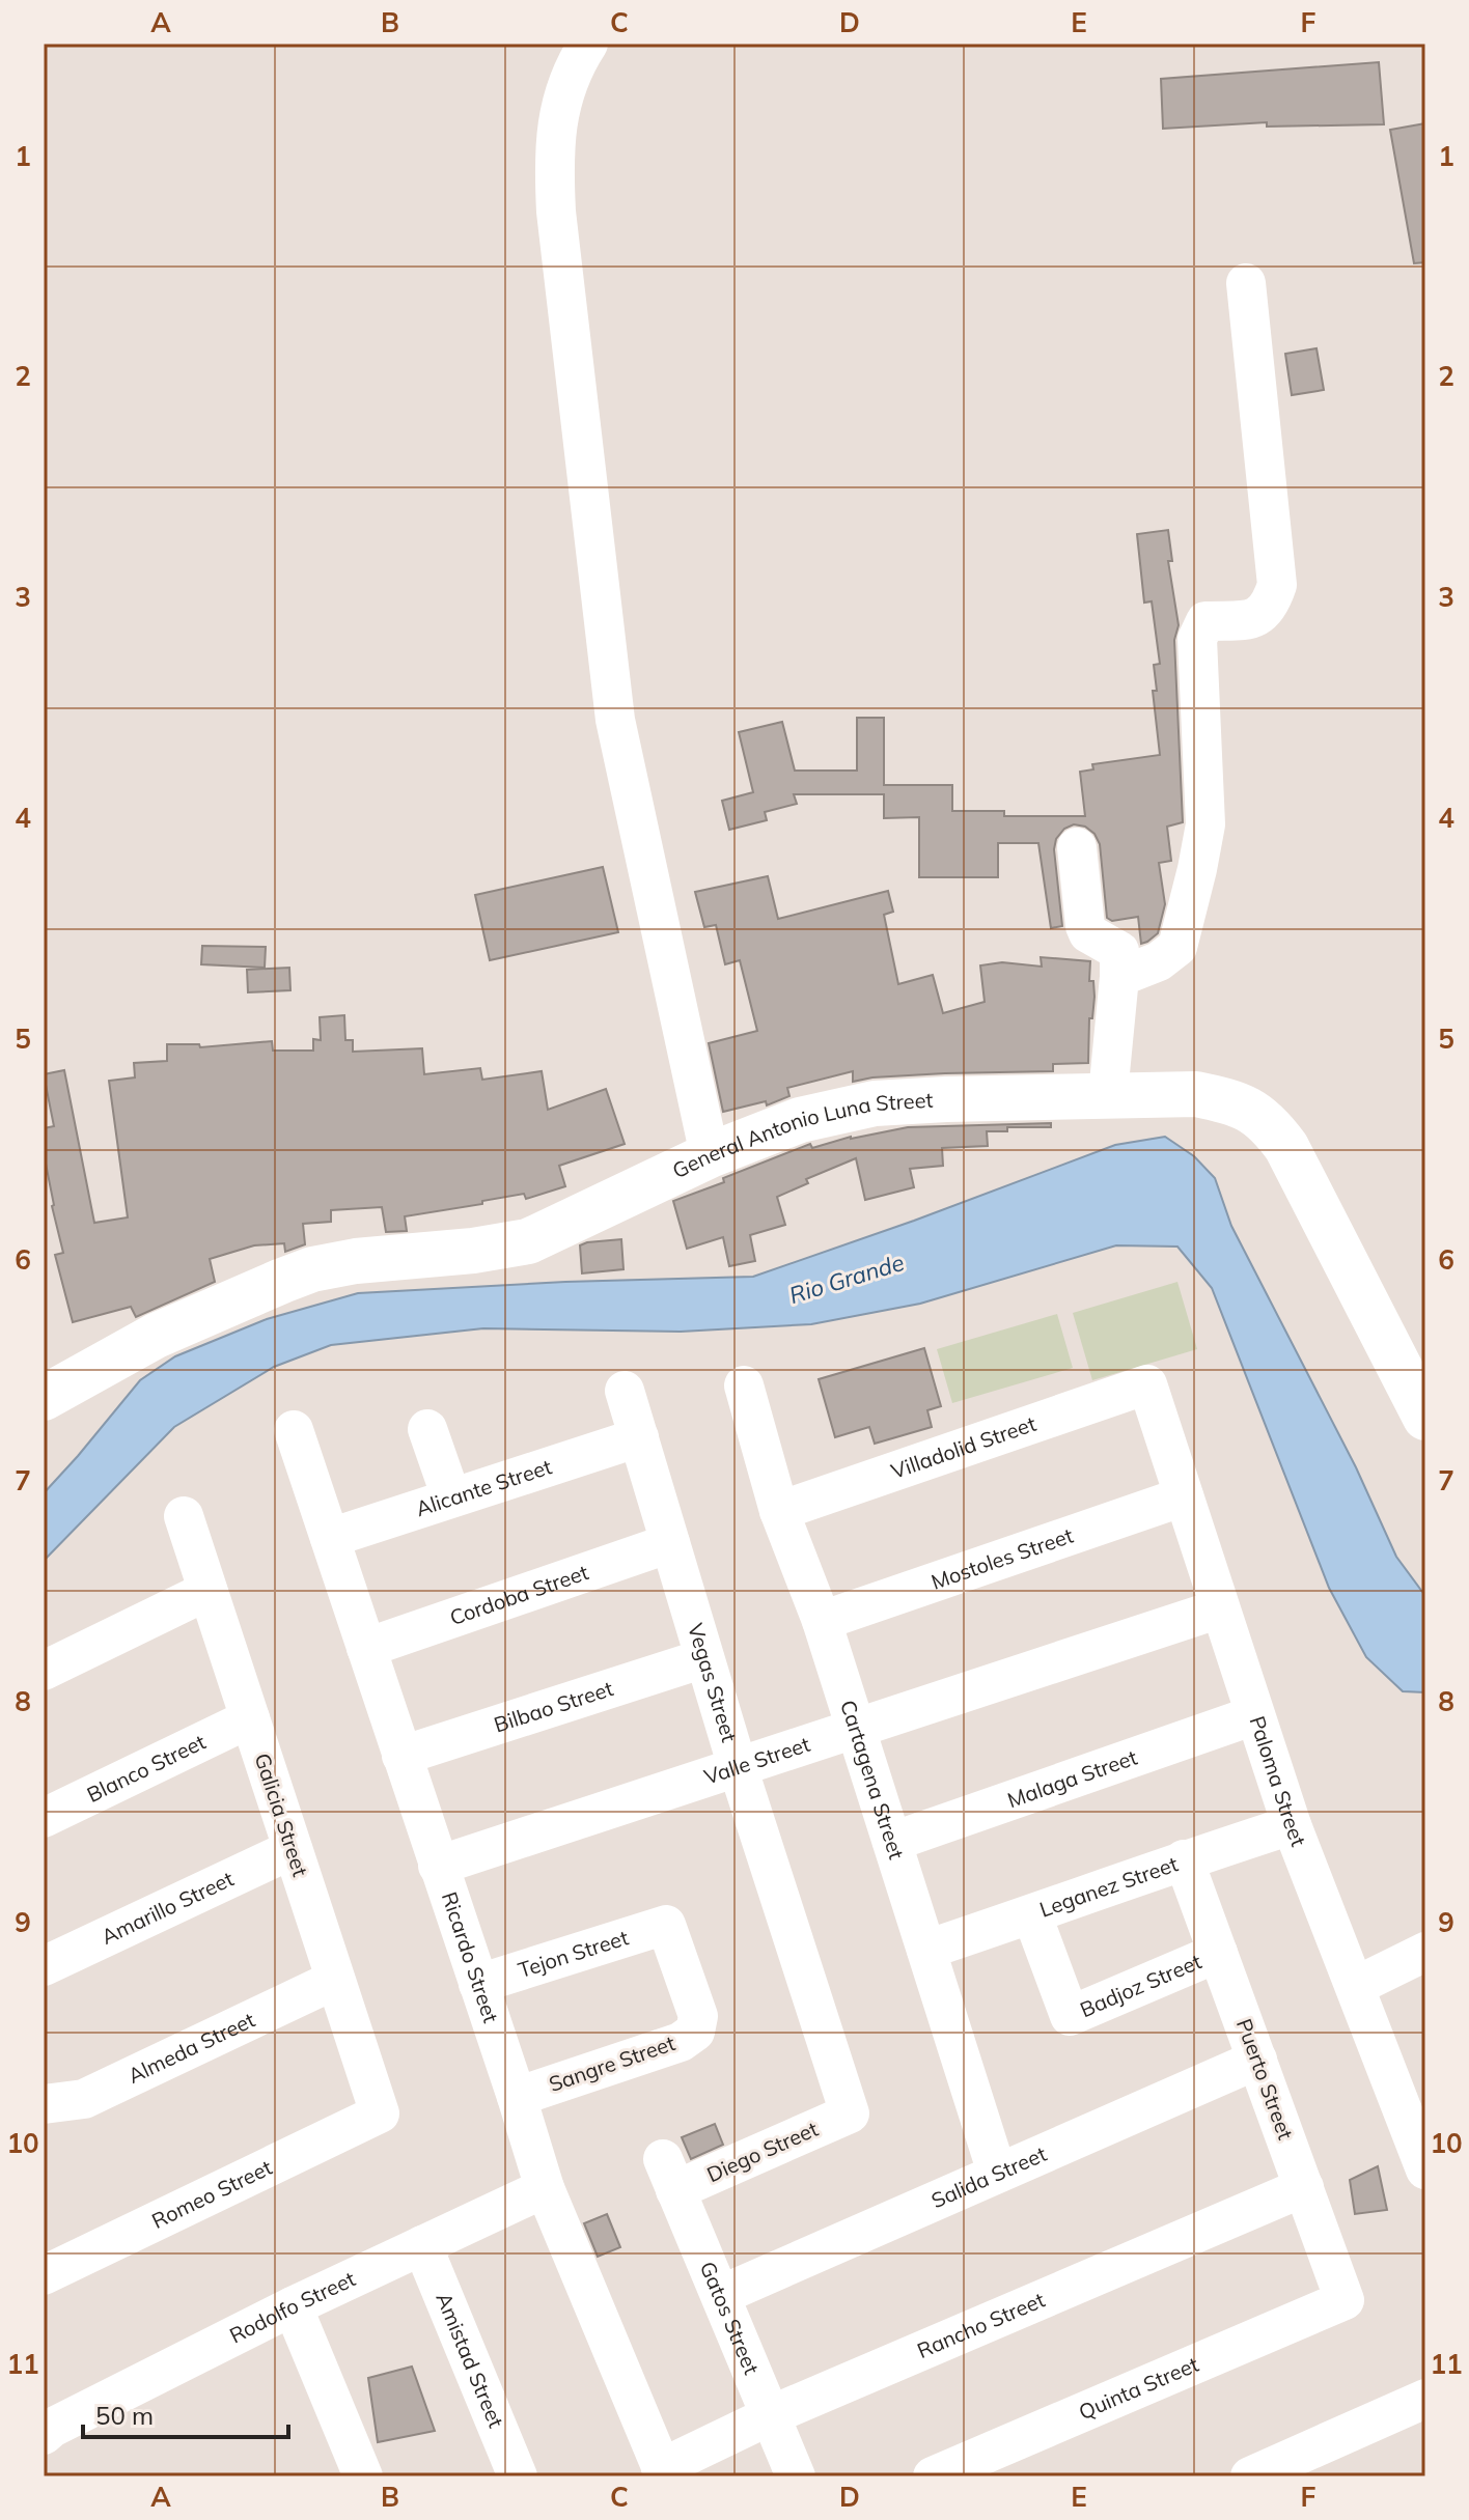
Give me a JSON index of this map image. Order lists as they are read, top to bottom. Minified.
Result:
{"streets":{"main road":["General Antonio Luna Street"],"street":["Villadolid Street","Alicante Street","Mostoles Street","Cordoba Street","Vegas Street","Bilbao Street","Valle Street","Blanco Street","Cartagena Street","Malaga Street","Paloma Street","Galicia Street","Leganez Street","Amarillo Street","Tejon Street","Ricardo Street","Badjoz Street","Almeda Street","Sangre Street","Puerto Street","Diego Street","Salida Street","Romeo Street","Rodolfo Street","Gatos Street","Rancho Street","Amistad Street","Quinta Street"]},"crossings":[["Villadolid Street","Cartagena Street"],["Villadolid Street","Paloma Street"],["Alicante Street","Vegas Street"],["Alicante Street","Ricardo Street"],["Mostoles Street","Cartagena Street"],["Mostoles Street","Paloma Street"],["Cordoba Street","Vegas Street"],["Cordoba Street","Ricardo Street"],["Vegas Street","Bilbao Street"],["Vegas Street","Valle Street"],["Vegas Street","Diego Street"],["Bilbao Street","Ricardo Street"],["Valle Street","Cartagena Street"],["Valle Street","Paloma Street"],["Valle Street","Ricardo Street"],["Blanco Street","Galicia Street"],["Cartagena Street","Malaga Street"],["Cartagena Street","Leganez Street"],["Cartagena Street","Salida Street"],["Malaga Street","Paloma Street"],["Paloma Street","Leganez Street"],["Galicia Street","Amarillo Street"],["Galicia Street","Almeda Street"],["Galicia Street","Romeo Street"],["Leganez Street","Badjoz Street"],["Leganez Street","Puerto Street"],["Tejon Street","Ricardo Street"],["Tejon Street","Sangre Street"],["Ricardo Street","Sangre Street"],["Ricardo Street","Rodolfo Street"],["Ricardo Street","Rancho Street"],["Badjoz Street","Puerto Street"],["Puerto Street","Salida Street"],["Puerto Street","Rancho Street"],["Puerto Street","Quinta Street"],["Diego Street","Gatos Street"],["Salida Street","Gatos Street"],["Rodolfo Street","Amistad Street"],["Gatos Street","Rancho Street"]],"water":["Rio Grande"],"scale_bar":"50 m","grid":{"columns":["A","B","C","D","E","F"],"rows":["1","2","3","4","5","6","7","8","9","10","11"]}}
